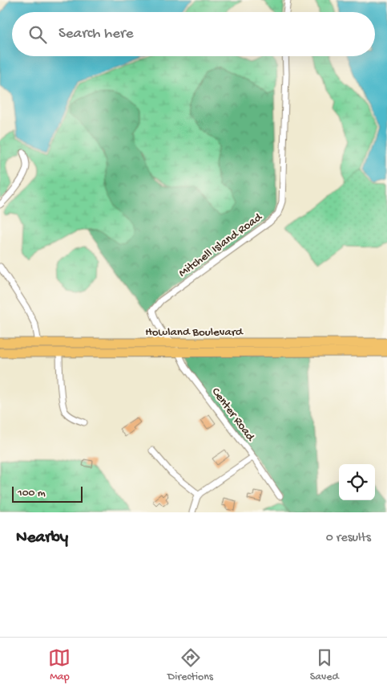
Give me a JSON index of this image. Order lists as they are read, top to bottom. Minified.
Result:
{"streets":{"main road":["Howland Boulevard"],"street":["Mitchell Island Road","Center Road"]},"crossings":[["Mitchell Island Road","Howland Boulevard"],["Mitchell Island Road","Center Road"],["Howland Boulevard","Center Road"]],"scale_bar":"100 m","page":{"search":"Search here","scale":"100 m","heading":["Nearby","0 results"],"nav":["Map","Directions","Saved"]}}
